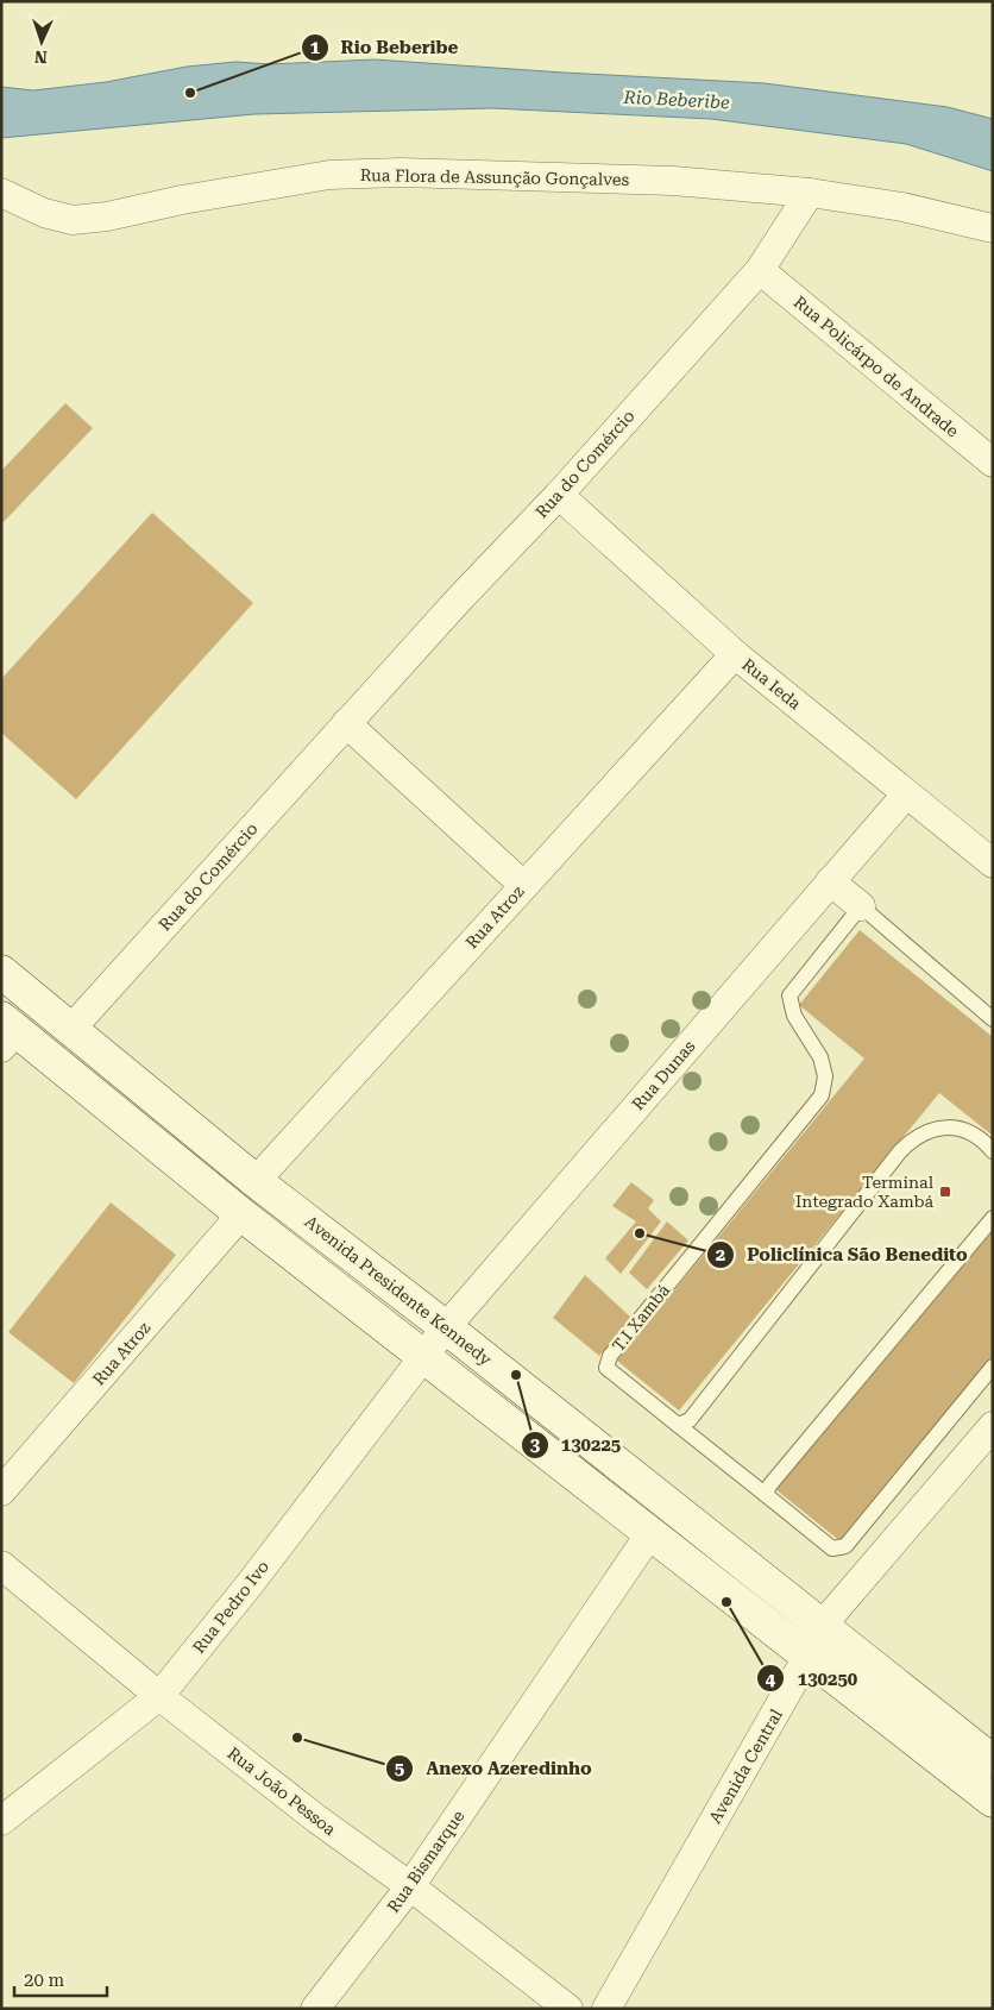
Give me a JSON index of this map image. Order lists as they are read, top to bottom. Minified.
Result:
{"streets":{"main road":["Avenida Presidente Kennedy"],"street":["Rua Flora de Assunção Gonçalves","Rua Policárpo de Andrade","Rua do Comércio","Rua Ieda","Rua Atroz","Rua Dunas","Rua Pedro Ivo","Avenida Central","Rua João Pessoa","Rua Bismarque"],"lane":["T.I Xambá"]},"crossings":[["Rua Flora de Assunção Gonçalves","Rua do Comércio"],["Rua Policárpo de Andrade","Rua do Comércio"],["Rua do Comércio","Rua Ieda"],["Rua do Comércio","Avenida Presidente Kennedy"],["Rua Ieda","Rua Atroz"],["Rua Ieda","Rua Dunas"],["Rua Atroz","Avenida Presidente Kennedy"],["Rua Dunas","Avenida Presidente Kennedy"],["Rua Dunas","Rua Pedro Ivo"],["Avenida Presidente Kennedy","Avenida Central"],["Rua Pedro Ivo","Rua João Pessoa"],["Rua João Pessoa","Rua Bismarque"]],"water":["Rio Beberibe"],"places":{"other":["Rio Beberibe","Policlínica São Benedito","130225","130250","Anexo Azeredinho"],"transit":["Terminal Integrado Xambá"]},"scale_bar":"20 m","north":"bottom"}
